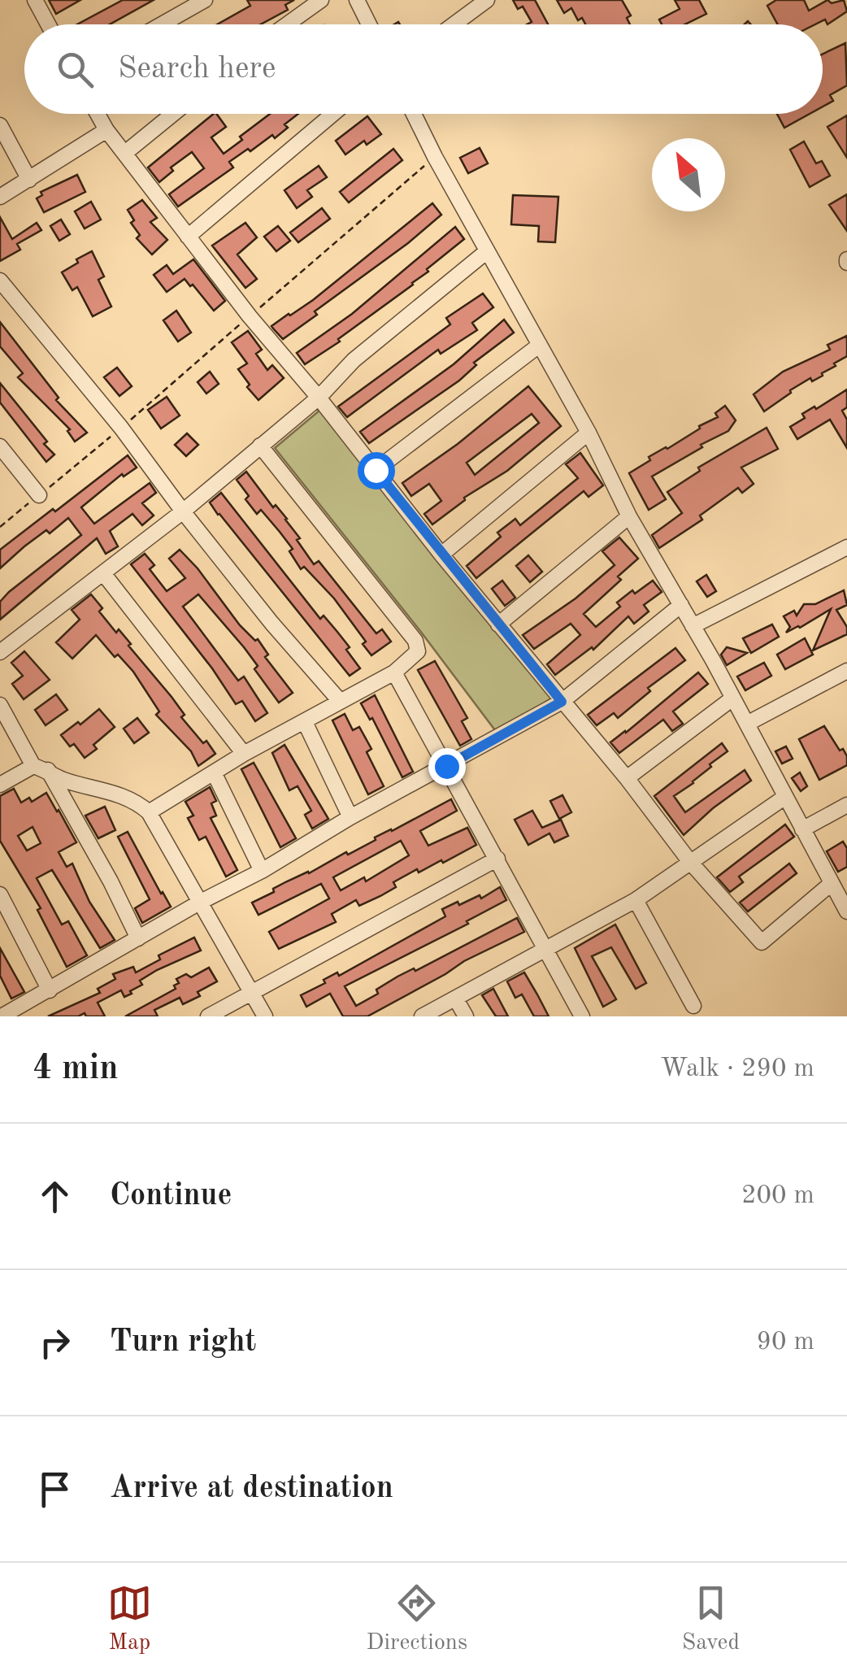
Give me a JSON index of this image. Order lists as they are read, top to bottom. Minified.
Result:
{"north":"top left","page":{"search":"Search here","heading":["4 min","Walk · 290 m"],"list":[["Continue","200 m"],["Turn right","90 m"],"Arrive at destination"],"nav":["Map","Directions","Saved"]}}
